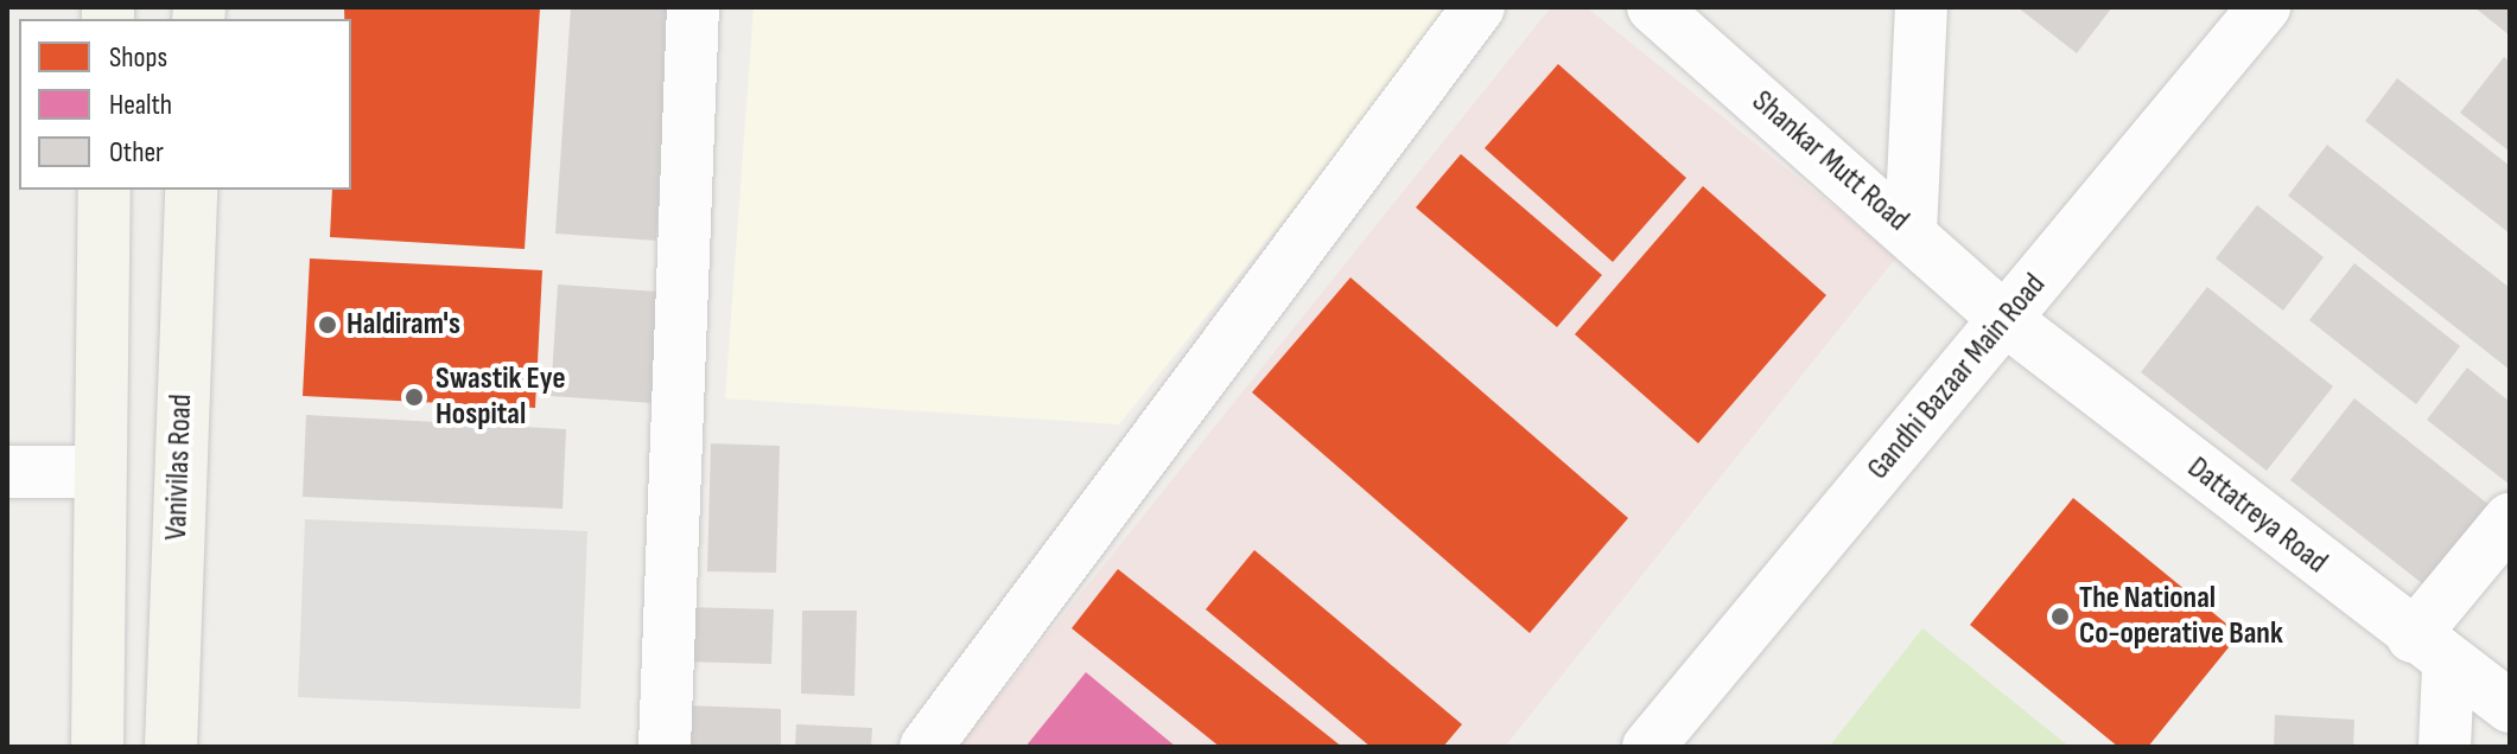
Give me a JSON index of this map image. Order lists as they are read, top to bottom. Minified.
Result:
{"streets":{"main road":["Vanivilas Road"],"street":["Shankar Mutt Road","Gandhi Bazaar Main Road","Dattatreya Road"]},"crossings":[["Shankar Mutt Road","Gandhi Bazaar Main Road"],["Shankar Mutt Road","Dattatreya Road"],["Gandhi Bazaar Main Road","Dattatreya Road"]],"places":["Haldiram's","Swastik Eye Hospital","The National Co-operative Bank"],"legend":["Shops","Health","Other"]}
